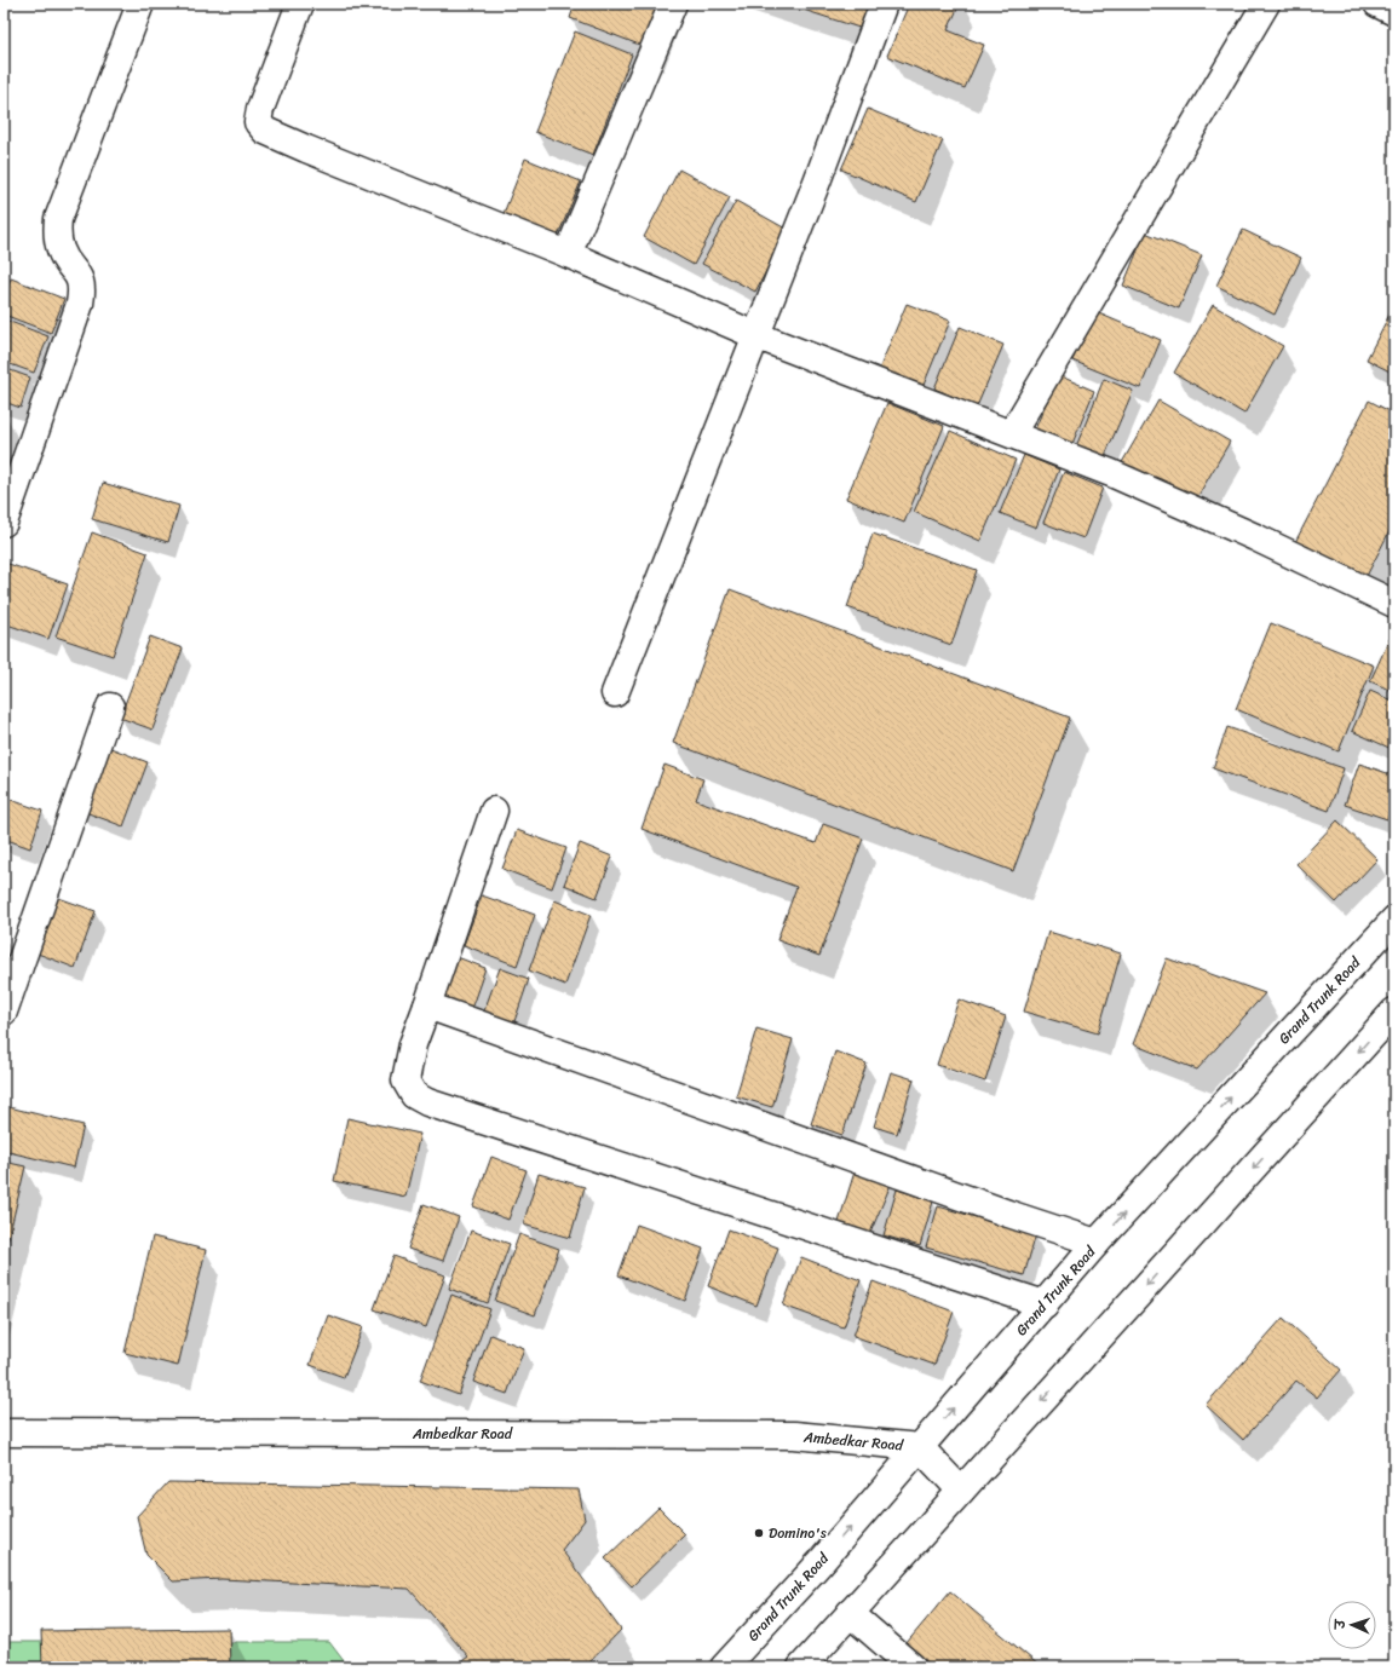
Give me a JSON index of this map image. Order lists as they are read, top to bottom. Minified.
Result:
{"streets":{"main road":["Grand Trunk Road","Ambedkar Road"]},"crossings":[["Grand Trunk Road","Ambedkar Road"]],"places":["Domino's"],"north":"left"}
